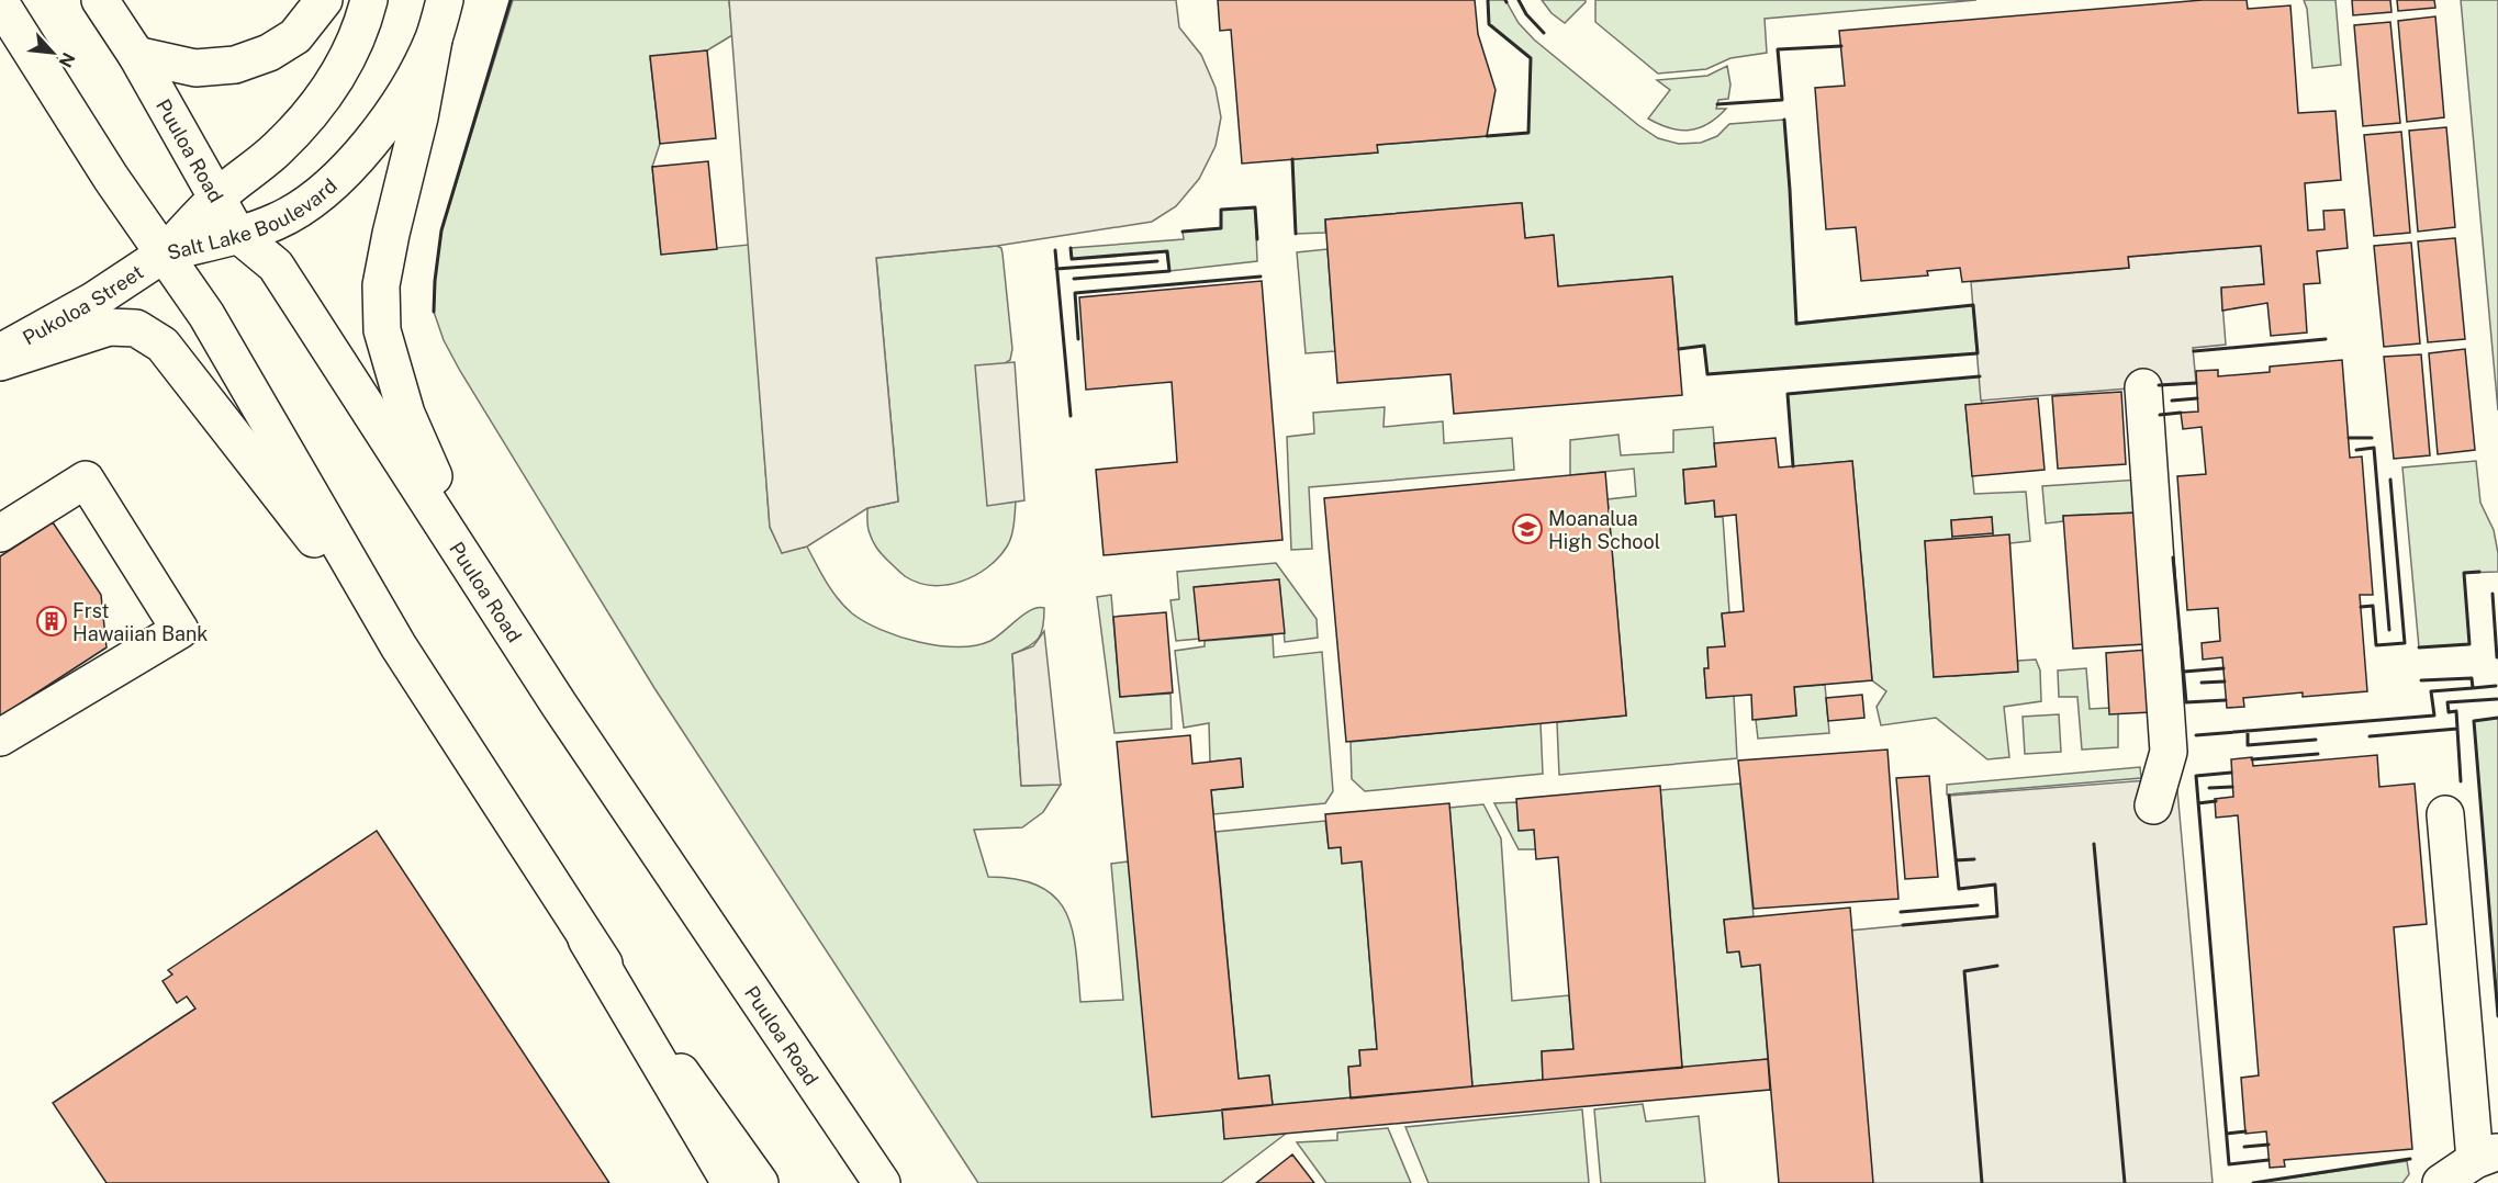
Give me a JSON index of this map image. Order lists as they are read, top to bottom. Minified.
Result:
{"streets":{"main road":["Puuloa Road","Salt Lake Boulevard","Pukoloa Street"]},"crossings":[["Puuloa Road","Salt Lake Boulevard"],["Salt Lake Boulevard","Pukoloa Street"]],"places":{"school or university":["Moanalua High School"],"building":["Frst Hawaiian Bank"]},"north":"bottom right"}
